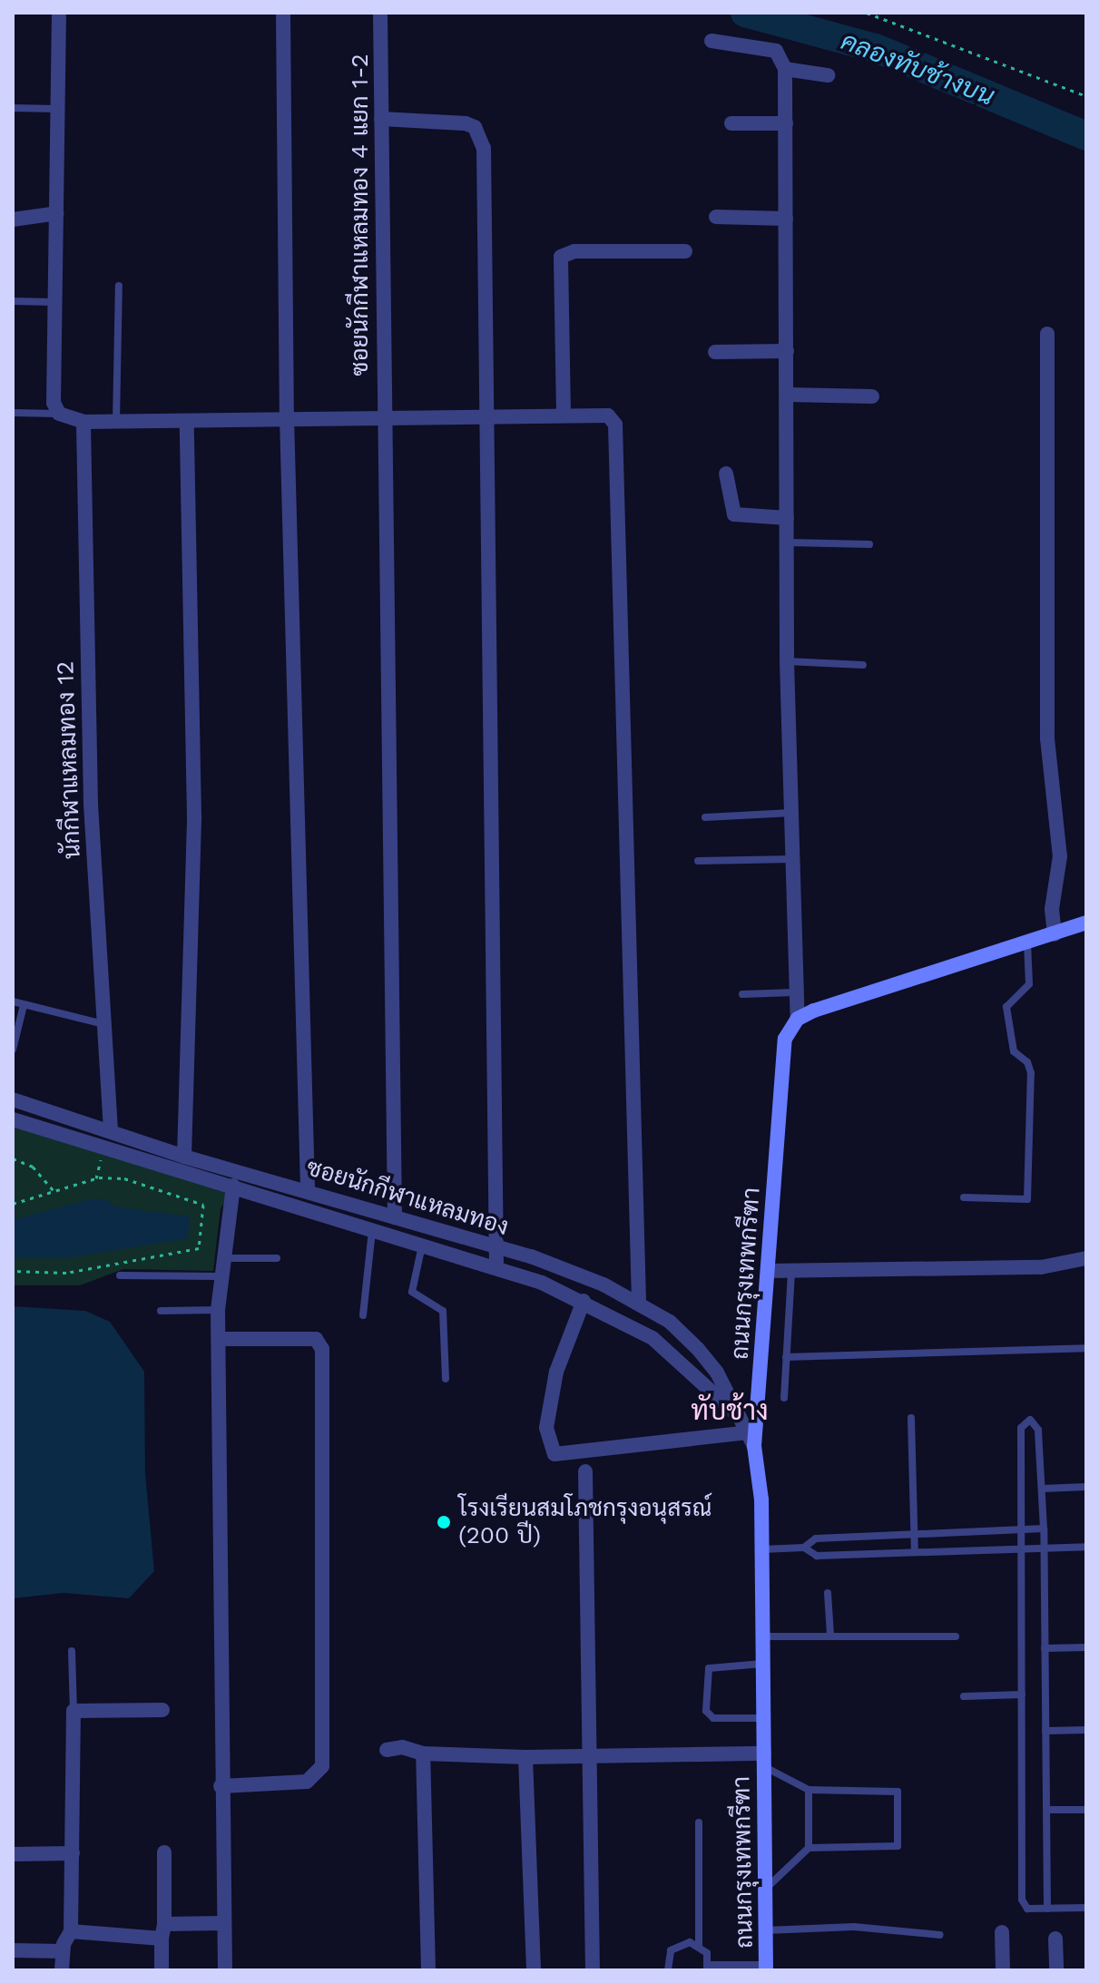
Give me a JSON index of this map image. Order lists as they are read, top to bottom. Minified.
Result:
{"streets":{"main road":["ถนนกรุงเทพกรีฑา"],"street":["ซอยนักกีฬาแหลมทอง 4 แยก 1-2","นักกีฬาแหลมทอง 12","ซอยนักกีฬาแหลมทอง"]},"crossings":[["ซอยนักกีฬาแหลมทอง 4 แยก 1-2","ซอยนักกีฬาแหลมทอง"],["นักกีฬาแหลมทอง 12","ซอยนักกีฬาแหลมทอง"],["ซอยนักกีฬาแหลมทอง","ถนนกรุงเทพกรีฑา"]],"districts":["ทับช้าง"],"water":["คลองทับช้างบน"],"places":["โรงเรียนสมโภชกรุงอนุสรณ์ (200 ปี)"]}
